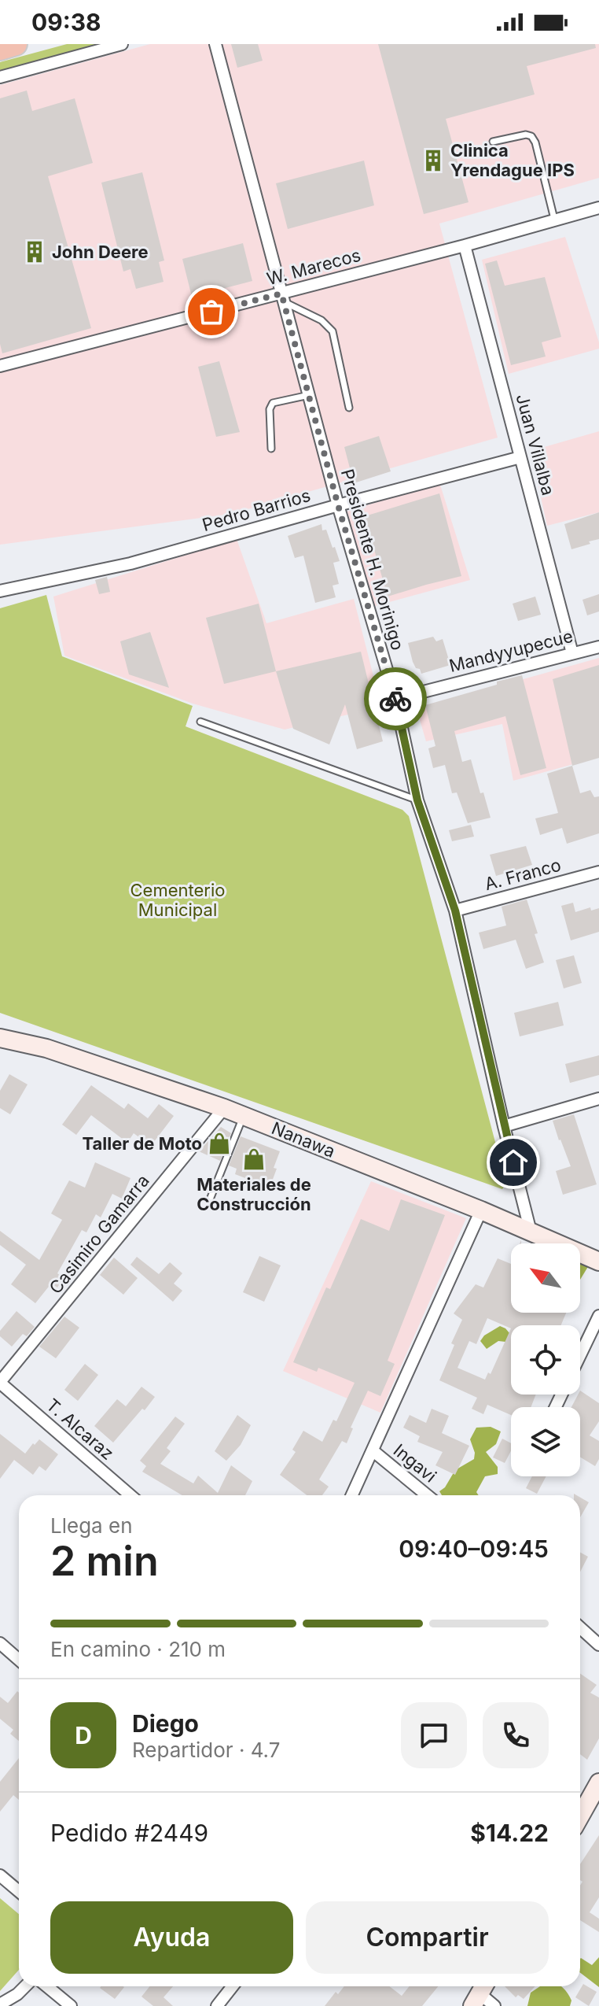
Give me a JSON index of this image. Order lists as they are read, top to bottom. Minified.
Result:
{"streets":{"street":["W. Marecos","Juan Villalba","Pedro Barrios","Presidente H. Morinigo","Mandyyupecue","A. Franco","Nanawa","Casimiro Gamarra","T. Alcaraz","Ingavi"]},"crossings":[["W. Marecos","Juan Villalba"],["W. Marecos","Presidente H. Morinigo"],["Juan Villalba","Pedro Barrios"],["Juan Villalba","Mandyyupecue"],["Pedro Barrios","Presidente H. Morinigo"],["Presidente H. Morinigo","Mandyyupecue"],["Presidente H. Morinigo","A. Franco"],["Presidente H. Morinigo","Nanawa"],["Nanawa","Casimiro Gamarra"],["Casimiro Gamarra","T. Alcaraz"]],"parks":["Cementerio Municipal"],"places":{"building":["Clinica Yrendague IPS","John Deere"],"shop":["Taller de Moto","Materiales de Construcción"]},"north":"top left","page":{"status":"09:38","heading":["2 min","Llega en","09:40–09:45"],"panel":["Diego","Repartidor · 4.7","Pedido #2449","$14.22"],"bar":"En camino · 210 m","round":"D","buttons":["Ayuda","Compartir"]}}
